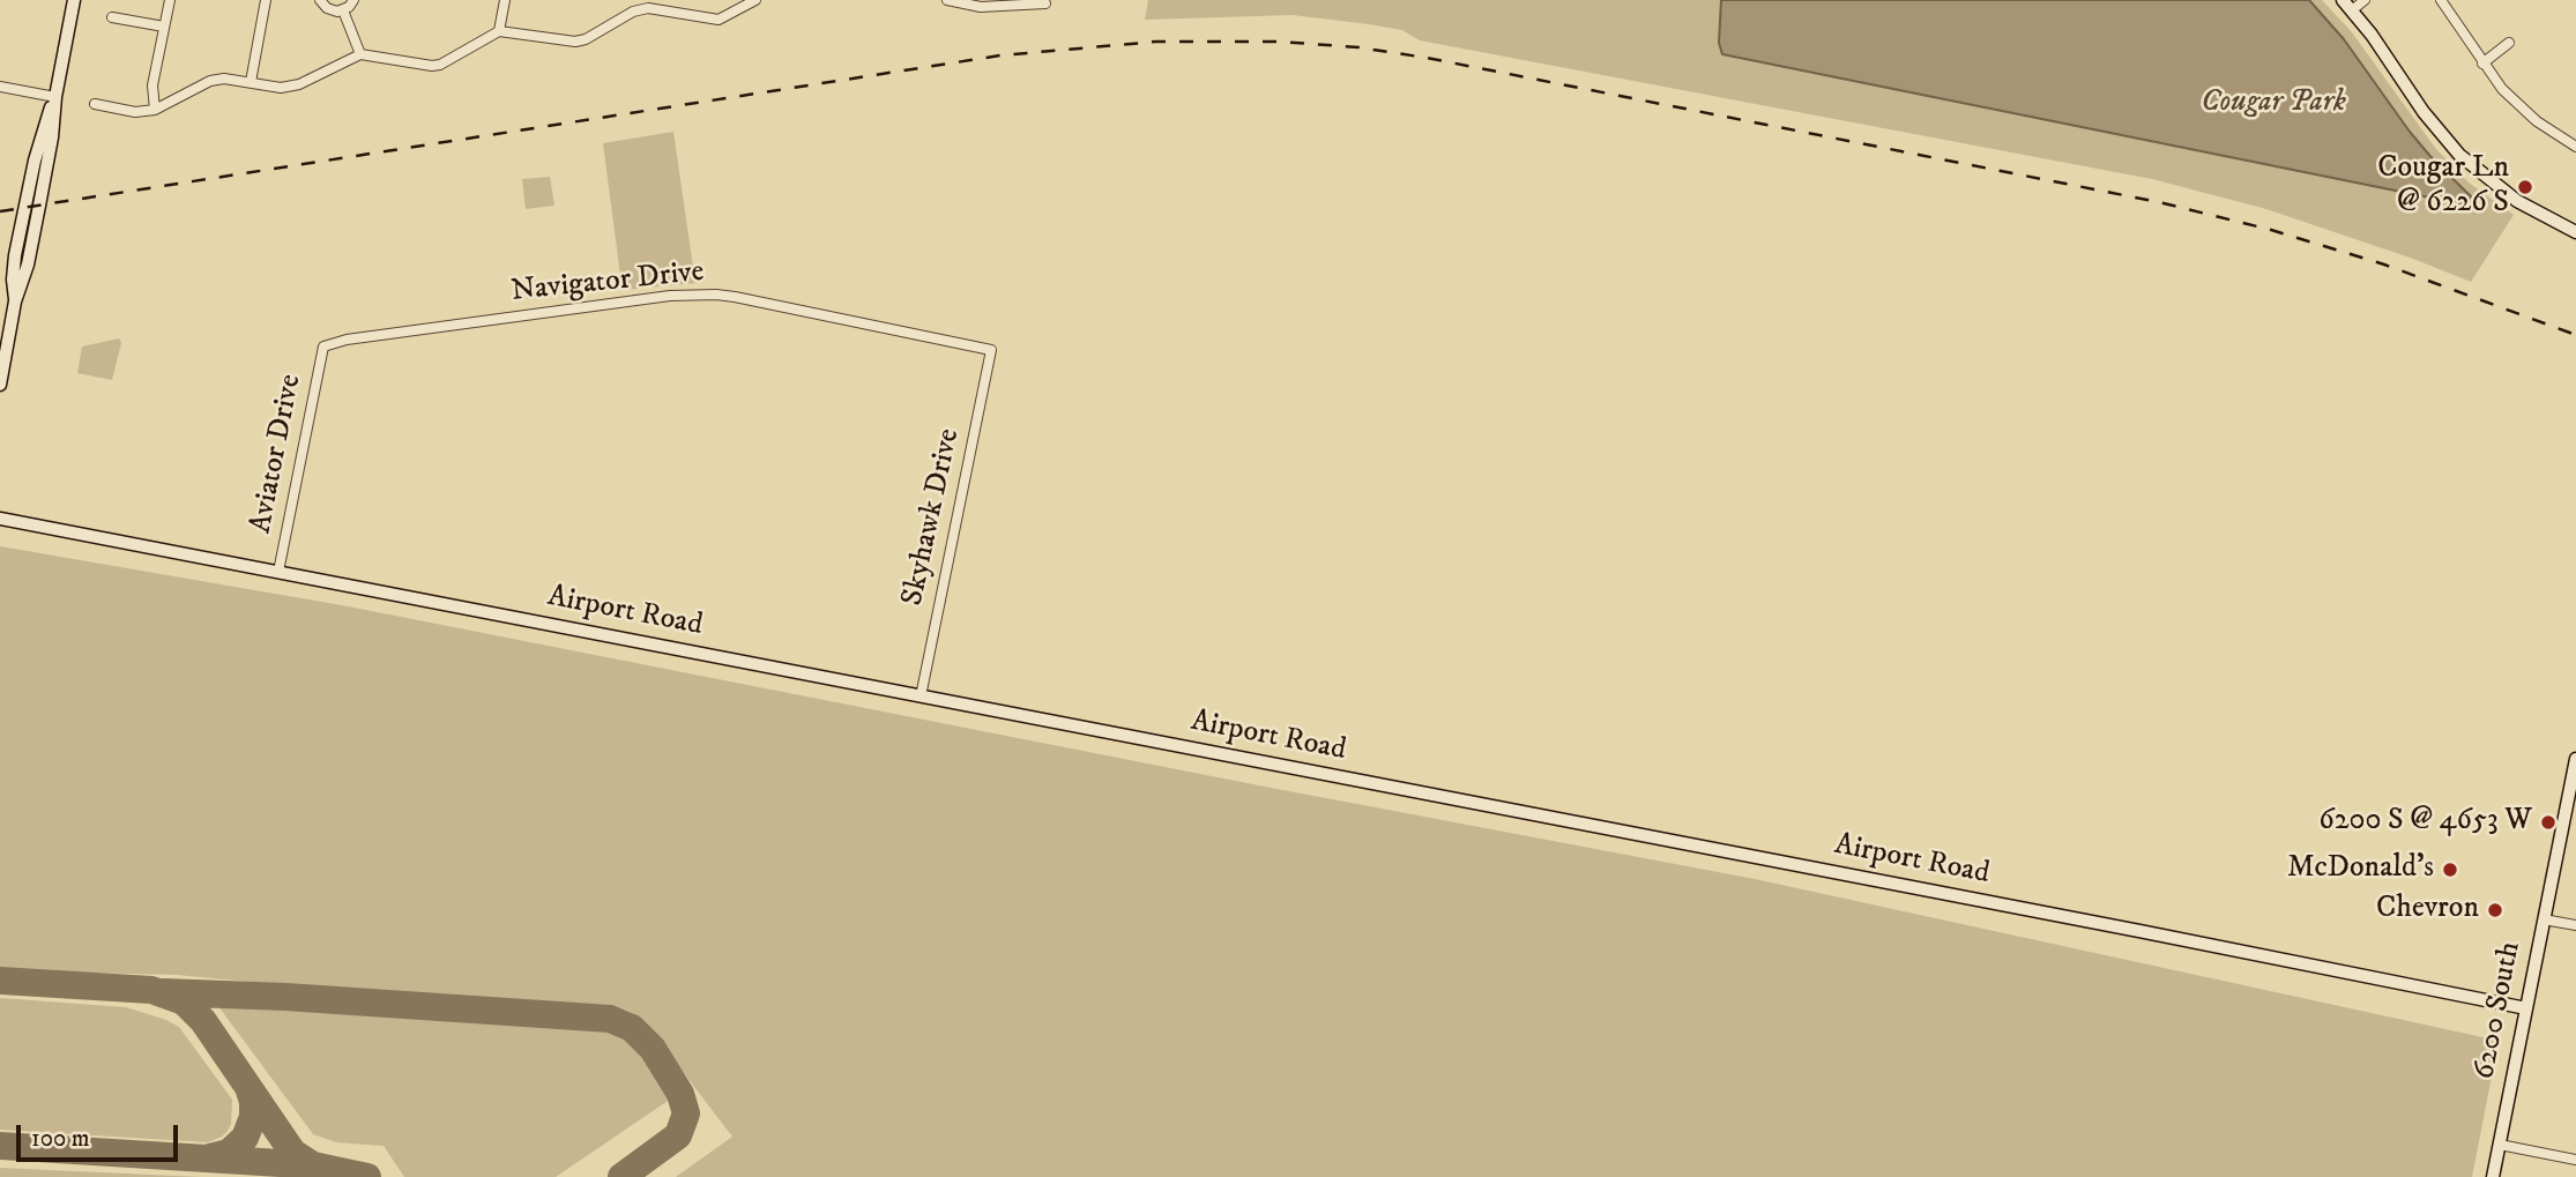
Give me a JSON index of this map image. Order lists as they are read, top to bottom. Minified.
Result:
{"streets":{"street":["Navigator Drive","Aviator Drive","Skyhawk Drive","Airport Road","6200 South"]},"crossings":[["Navigator Drive","Aviator Drive"],["Navigator Drive","Skyhawk Drive"],["Aviator Drive","Airport Road"],["Skyhawk Drive","Airport Road"],["Airport Road","6200 South"]],"parks":["Cougar Park"],"places":["Cougar Ln @ 6226 S","6200 S @ 4653 W","McDonald's","Chevron"],"scale_bar":"100 m"}
